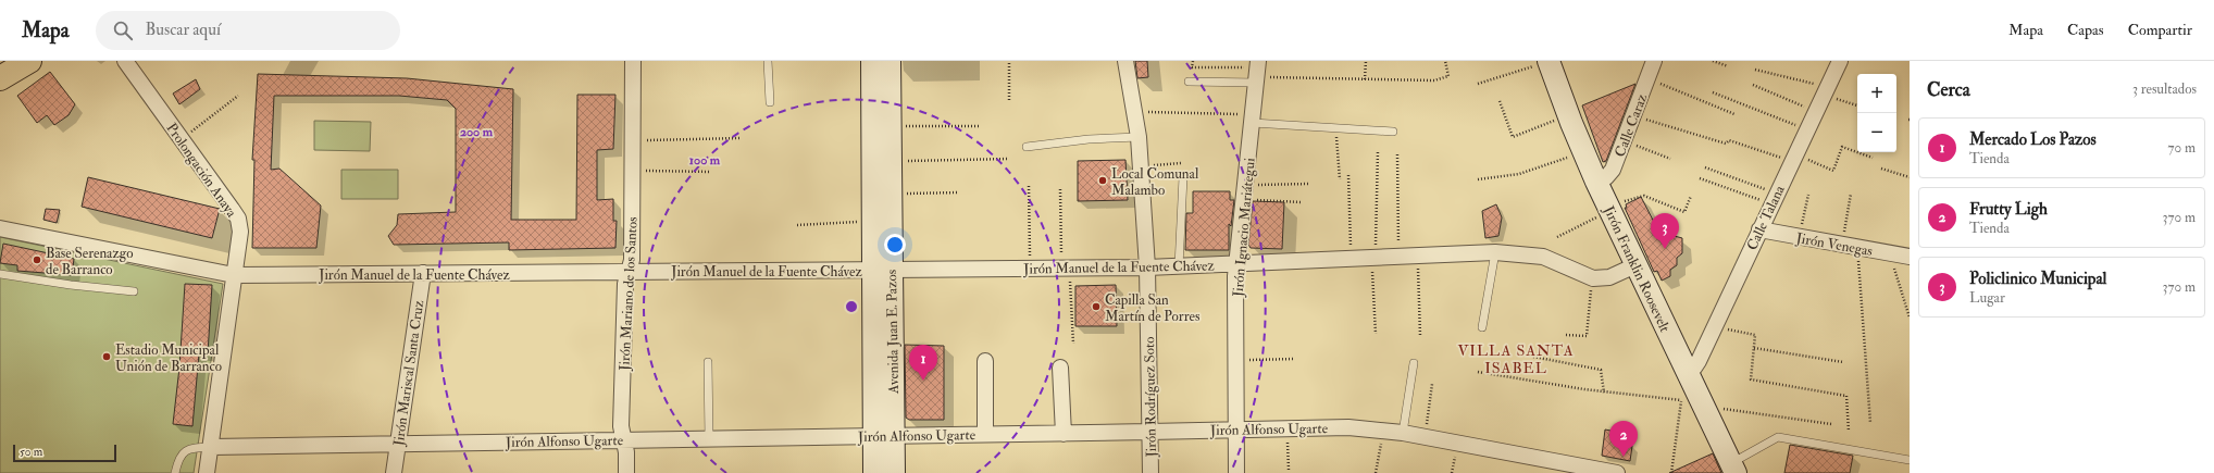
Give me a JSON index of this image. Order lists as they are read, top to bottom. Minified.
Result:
{"streets":{"street":["Calle Caraz","Prolongación Anaya","Calle Talana","Jirón Ignacio Mariátegui","Jirón Venegas","Jirón Manuel de la Fuente Chávez","Jirón Franklin Roosevelt","Jirón Mariano de los Santos","Avenida Juan E. Pazos","Jirón Mariscal Santa Cruz","Jirón Rodríguez Soto","Jirón Alfonso Ugarte"]},"crossings":[["Calle Caraz","Jirón Franklin Roosevelt"],["Prolongación Anaya","Jirón Manuel de la Fuente Chávez"],["Prolongación Anaya","Jirón Alfonso Ugarte"],["Calle Talana","Jirón Venegas"],["Calle Talana","Jirón Franklin Roosevelt"],["Jirón Ignacio Mariátegui","Jirón Manuel de la Fuente Chávez"],["Jirón Ignacio Mariátegui","Jirón Alfonso Ugarte"],["Jirón Manuel de la Fuente Chávez","Jirón Mariano de los Santos"],["Jirón Manuel de la Fuente Chávez","Avenida Juan E. Pazos"],["Jirón Manuel de la Fuente Chávez","Jirón Mariscal Santa Cruz"],["Jirón Manuel de la Fuente Chávez","Jirón Rodríguez Soto"],["Jirón Mariano de los Santos","Jirón Alfonso Ugarte"],["Avenida Juan E. Pazos","Jirón Alfonso Ugarte"],["Jirón Mariscal Santa Cruz","Jirón Alfonso Ugarte"],["Jirón Rodríguez Soto","Jirón Alfonso Ugarte"]],"districts":["VILLA SANTA ISABEL"],"places":["Local Comunal Malambo","Base Serenazgo de Barranco","Capilla San Martín de Porres","Estadio Municipal Unión de Barranco"],"scale_bar":"50 m","page":{"header":"Mapa","search":"Buscar aquí","nav":["Mapa","Capas","Compartir"],"heading":["Cerca","3 resultados"],"map_buttons":["+","−"],"list":[{"mark":"1","name":"Mercado Los Pazos","note":"Tienda","value":"70 m"},{"mark":"2","name":"Frutty Ligh","note":"Tienda","value":"370 m"},{"mark":"3","name":"Policlinico Municipal","note":"Lugar","value":"370 m"}],"pins":["3","1","2"],"scale":"50 m"},"rings":["200 m","100 m"]}
